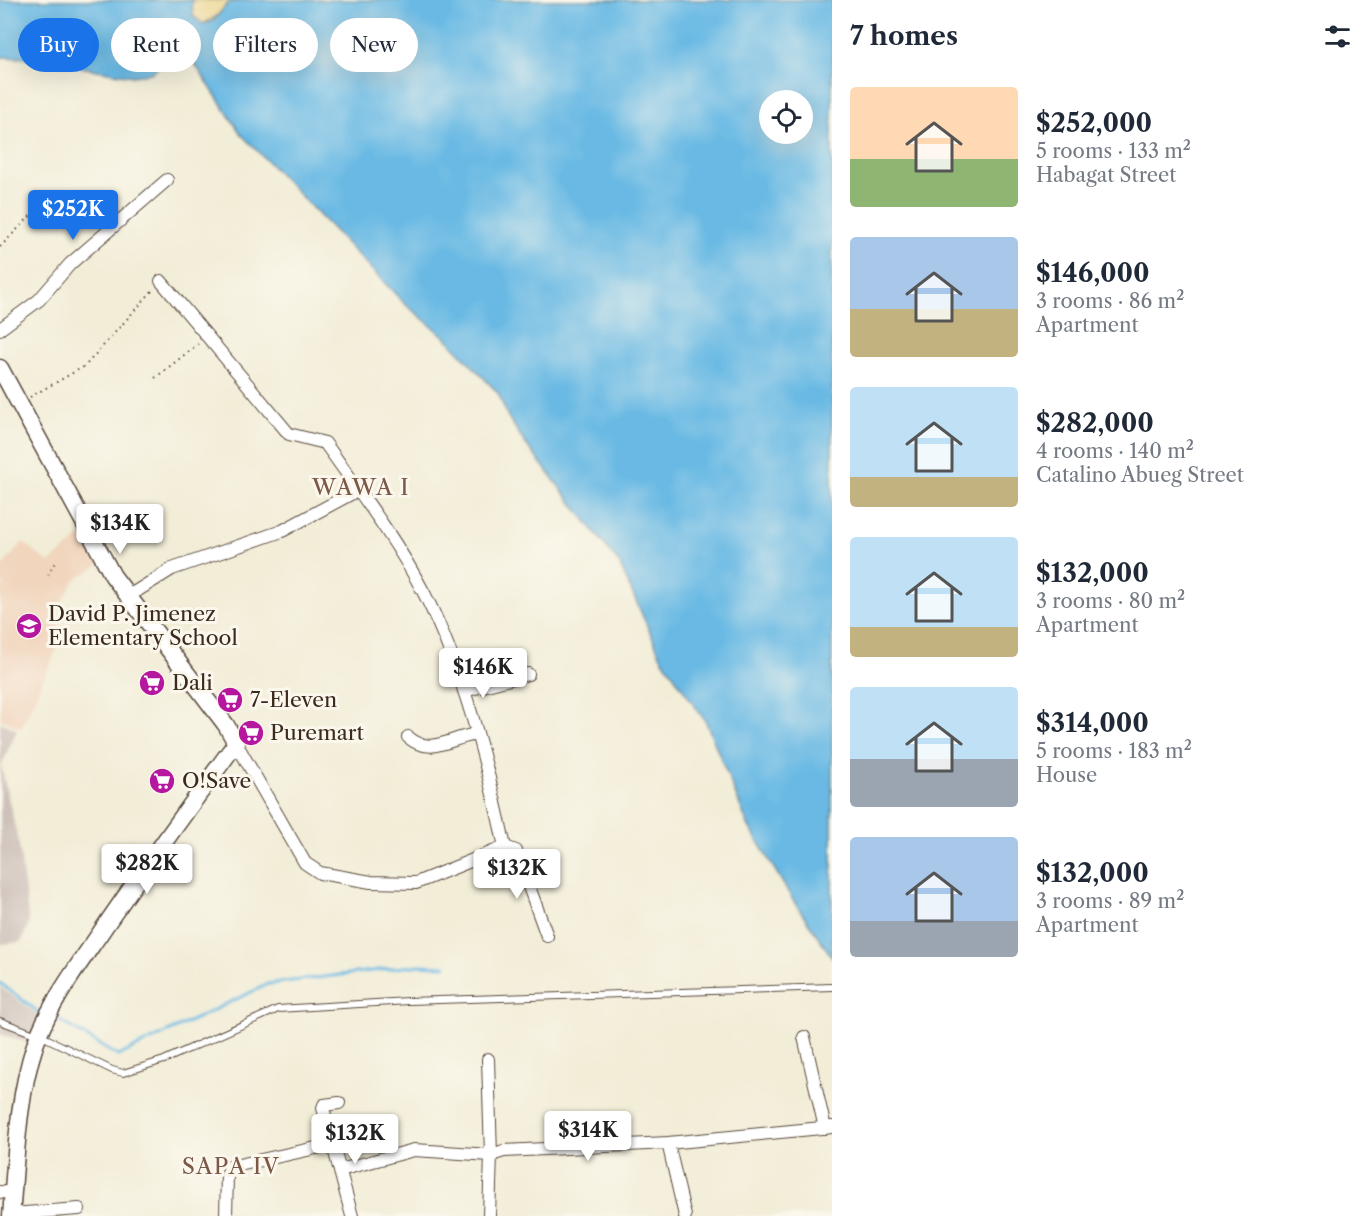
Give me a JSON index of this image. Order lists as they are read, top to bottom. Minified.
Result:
{"districts":["WAWA I","SAPA IV"],"places":{"school or university":["David P. Jimenez Elementary School"],"supermarket":["Dali","7-Eleven","Puremart","O!Save"]},"page":{"heading":"7 homes","chip":["Buy","Rent","Filters","New"],"list":[{"name":"$252,000","note":"5 rooms · 133 m² · Habagat Street"},{"name":"$146,000","note":"3 rooms · 86 m² · Apartment"},{"name":"$282,000","note":"4 rooms · 140 m² · Catalino Abueg Street"},{"name":"$132,000","note":"3 rooms · 80 m² · Apartment"},{"name":"$314,000","note":"5 rooms · 183 m² · House"},{"name":"$132,000","note":"3 rooms · 89 m² · Apartment"}],"price":["$252K","$134K","$146K","$282K","$132K","$314K","$132K"]}}
